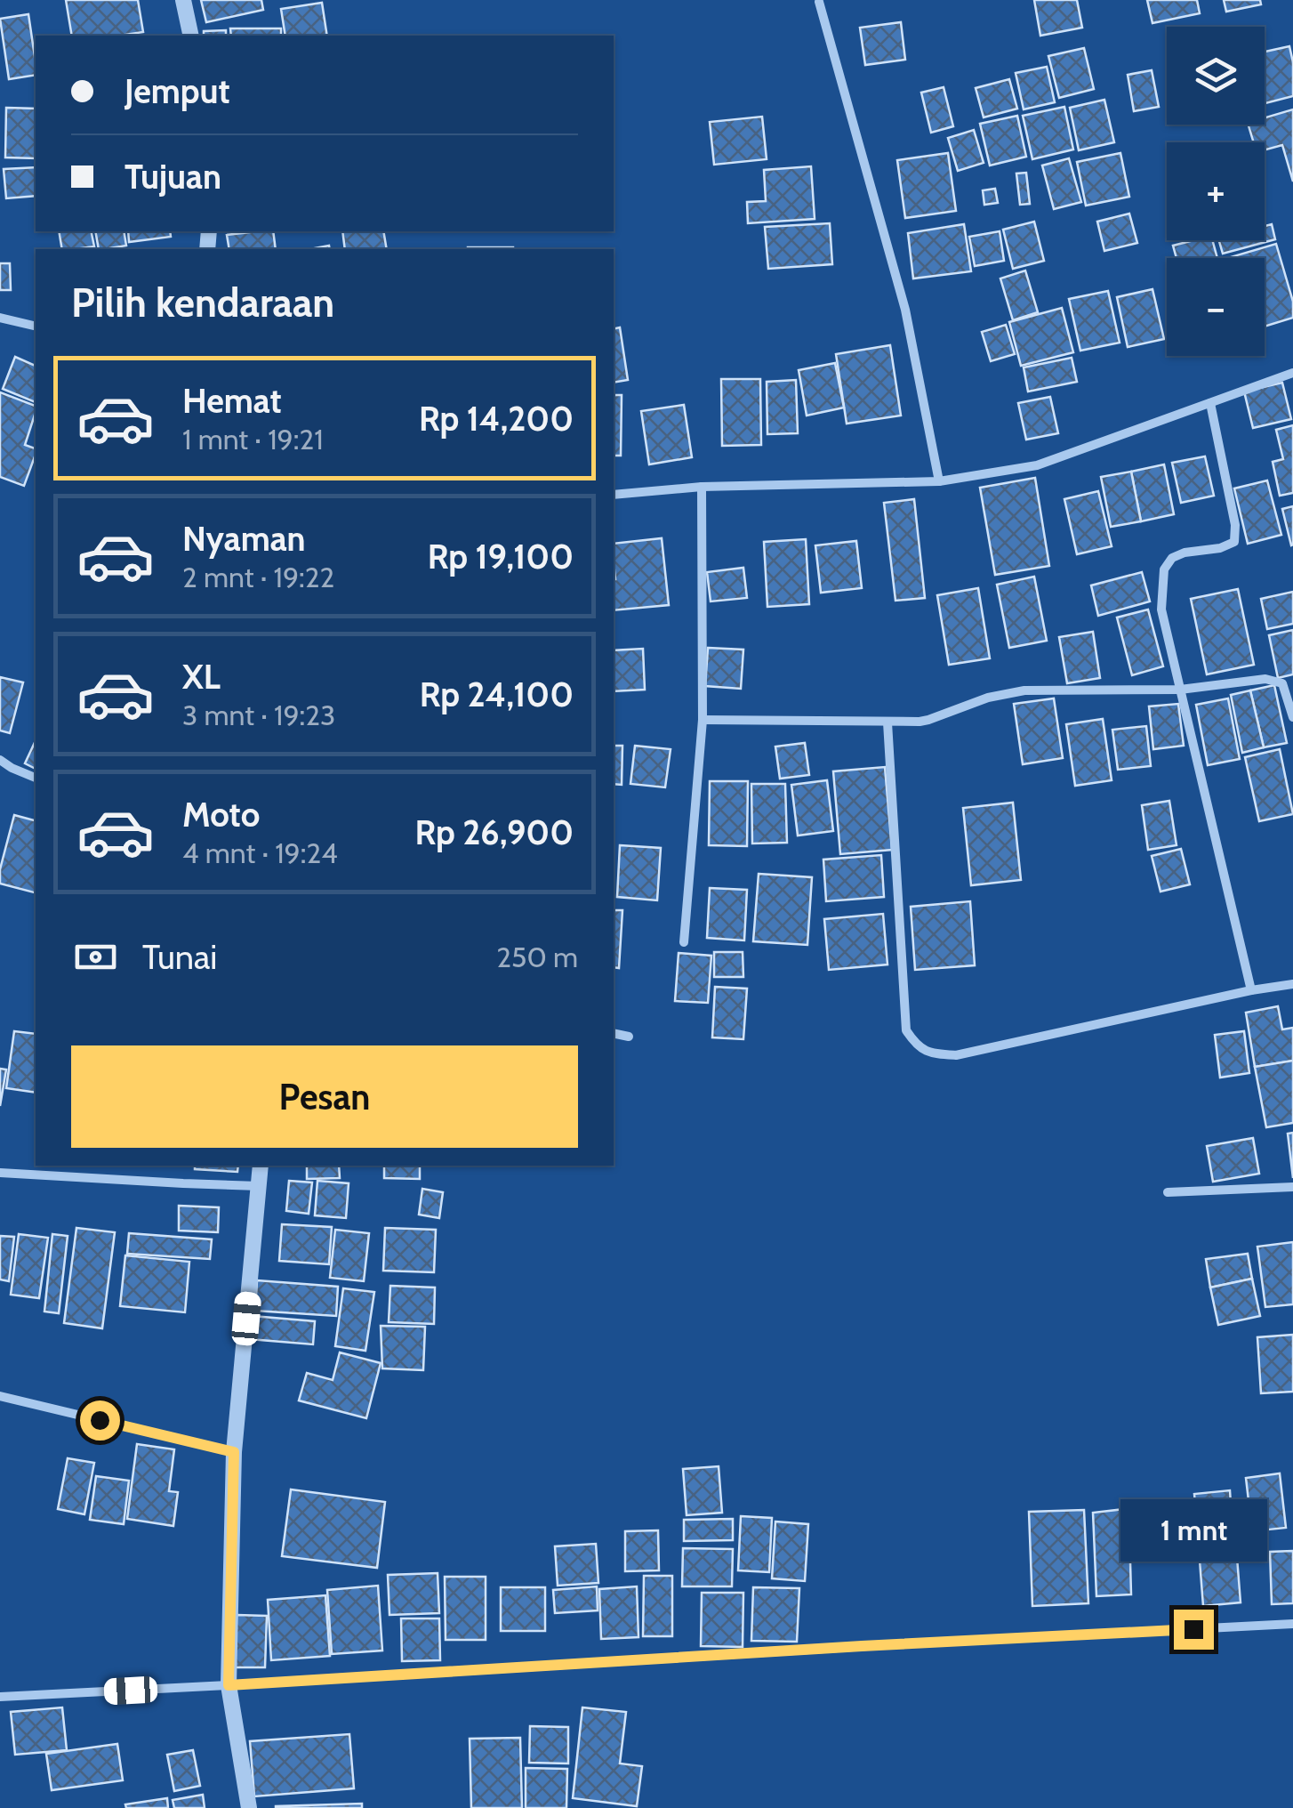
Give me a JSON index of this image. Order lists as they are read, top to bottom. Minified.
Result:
{"page":{"map_buttons":["+","−"],"banner":["Jemput","Tujuan"],"heading":"Pilih kendaraan","list":[{"name":"Hemat","note":"1 mnt · 19:21","value":"Rp 14,200"},{"name":"Nyaman","note":"2 mnt · 19:22","value":"Rp 19,100"},{"name":"XL","note":"3 mnt · 19:23","value":"Rp 24,100"},{"name":"Moto","note":"4 mnt · 19:24","value":"Rp 26,900"}],"pay":["Tunai","250 m"],"buttons":"Pesan","bubble":"1 mnt"}}
